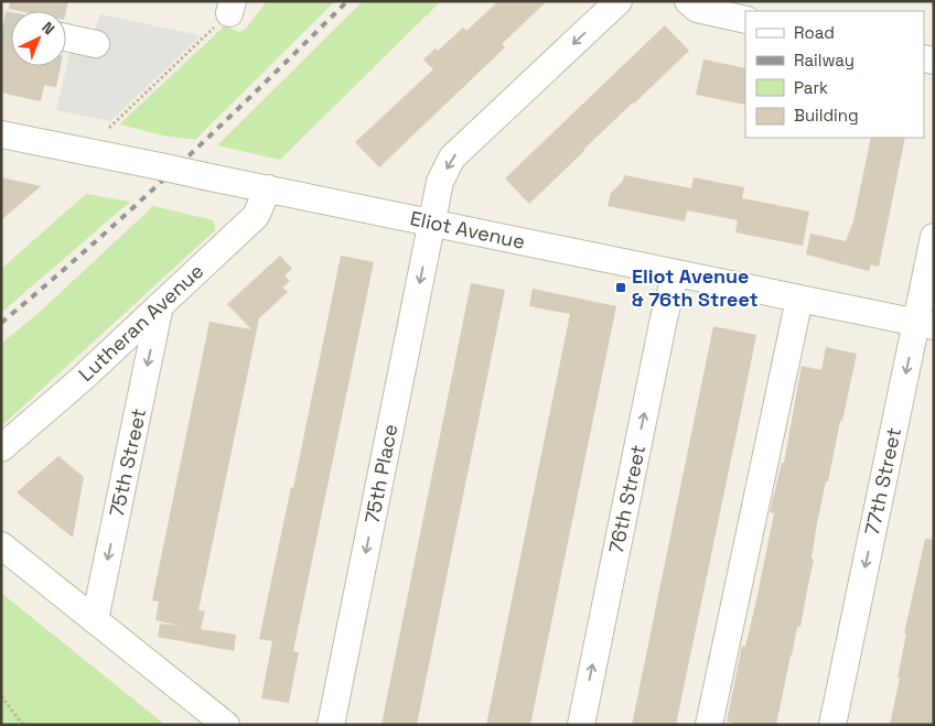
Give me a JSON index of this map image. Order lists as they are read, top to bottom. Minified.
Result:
{"streets":{"street":["Eliot Avenue","Lutheran Avenue","75th Street","75th Place","77th Street","76th Street"]},"crossings":[["Eliot Avenue","Lutheran Avenue"],["Eliot Avenue","75th Place"],["Eliot Avenue","77th Street"],["Eliot Avenue","76th Street"],["Lutheran Avenue","75th Street"]],"one_way":["75th Street","75th Place"],"places":{"transit":["Eliot Avenue & 76th Street"]},"legend":["Road","Railway","Park","Building"],"north":"top right"}
